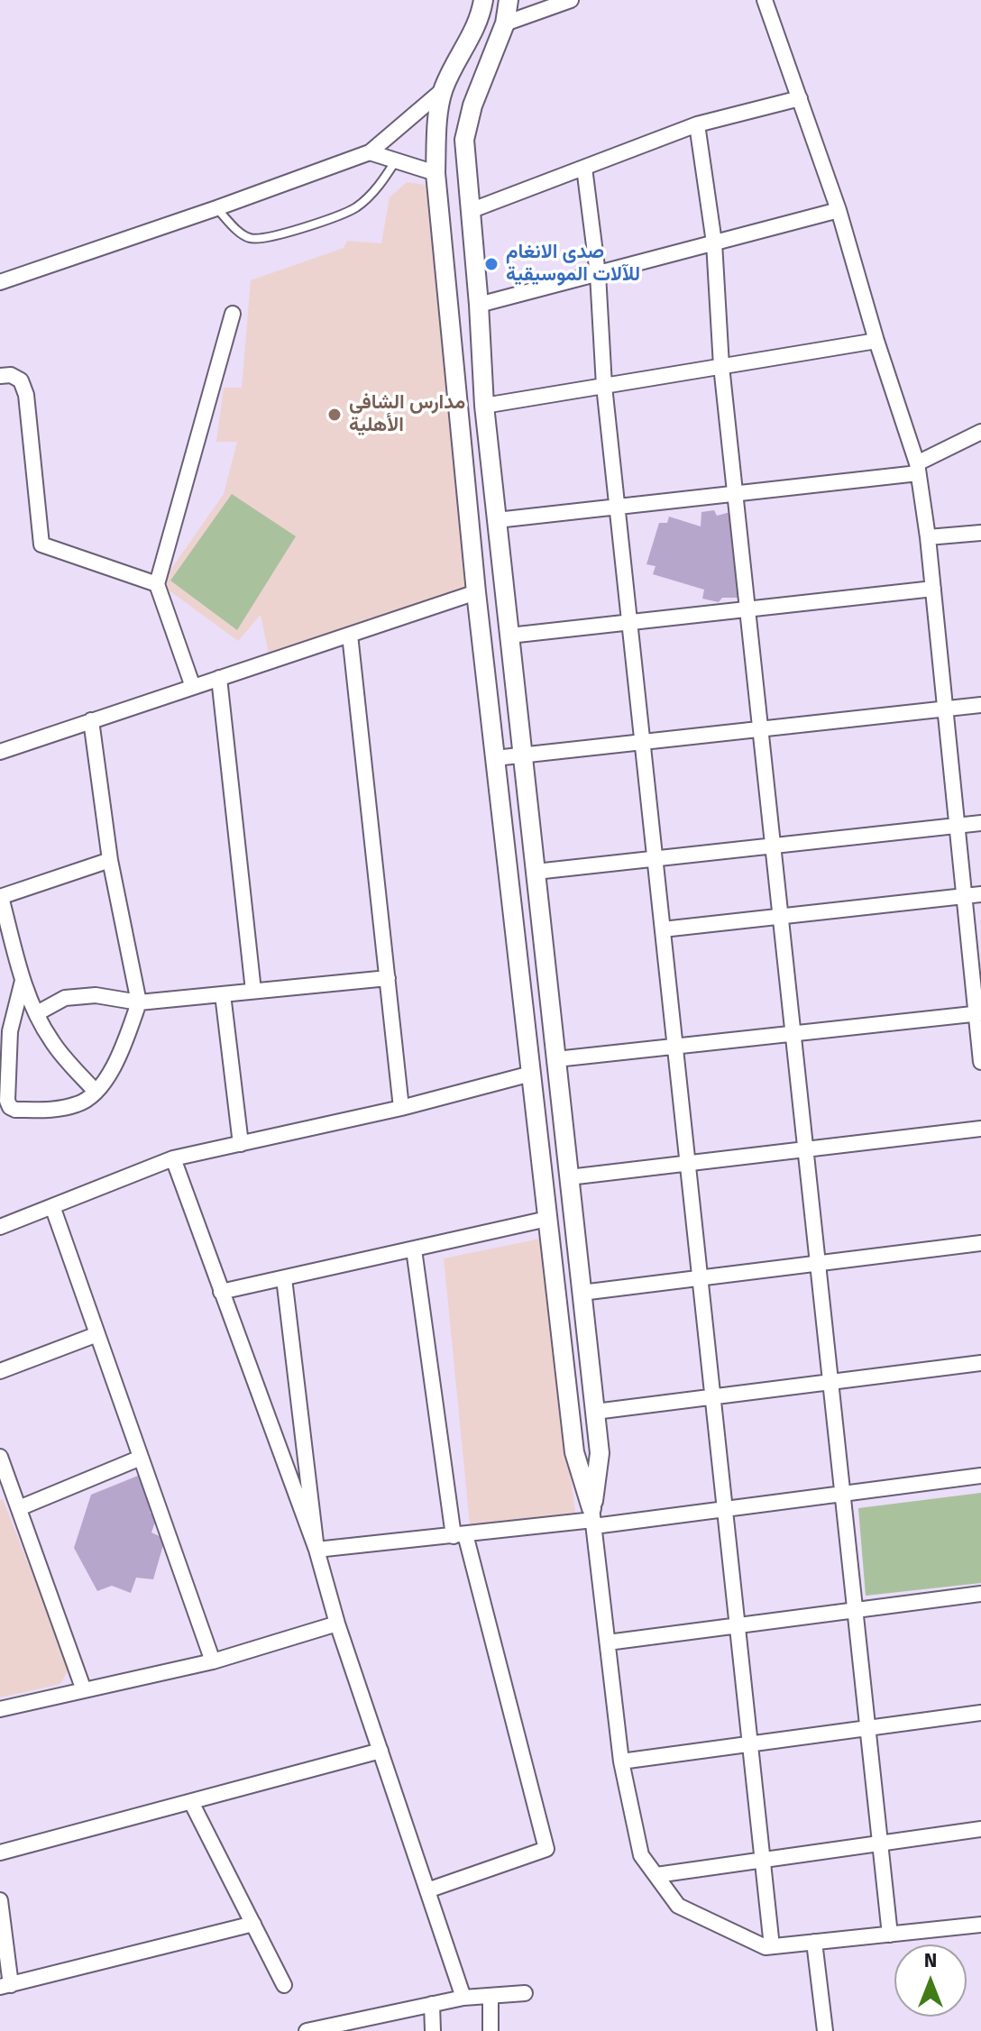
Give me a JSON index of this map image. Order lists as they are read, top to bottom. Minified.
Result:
{"places":["صدى الانغام للآلات الموسيقية","مدارس الشافي الأهلية"],"north":"top"}
